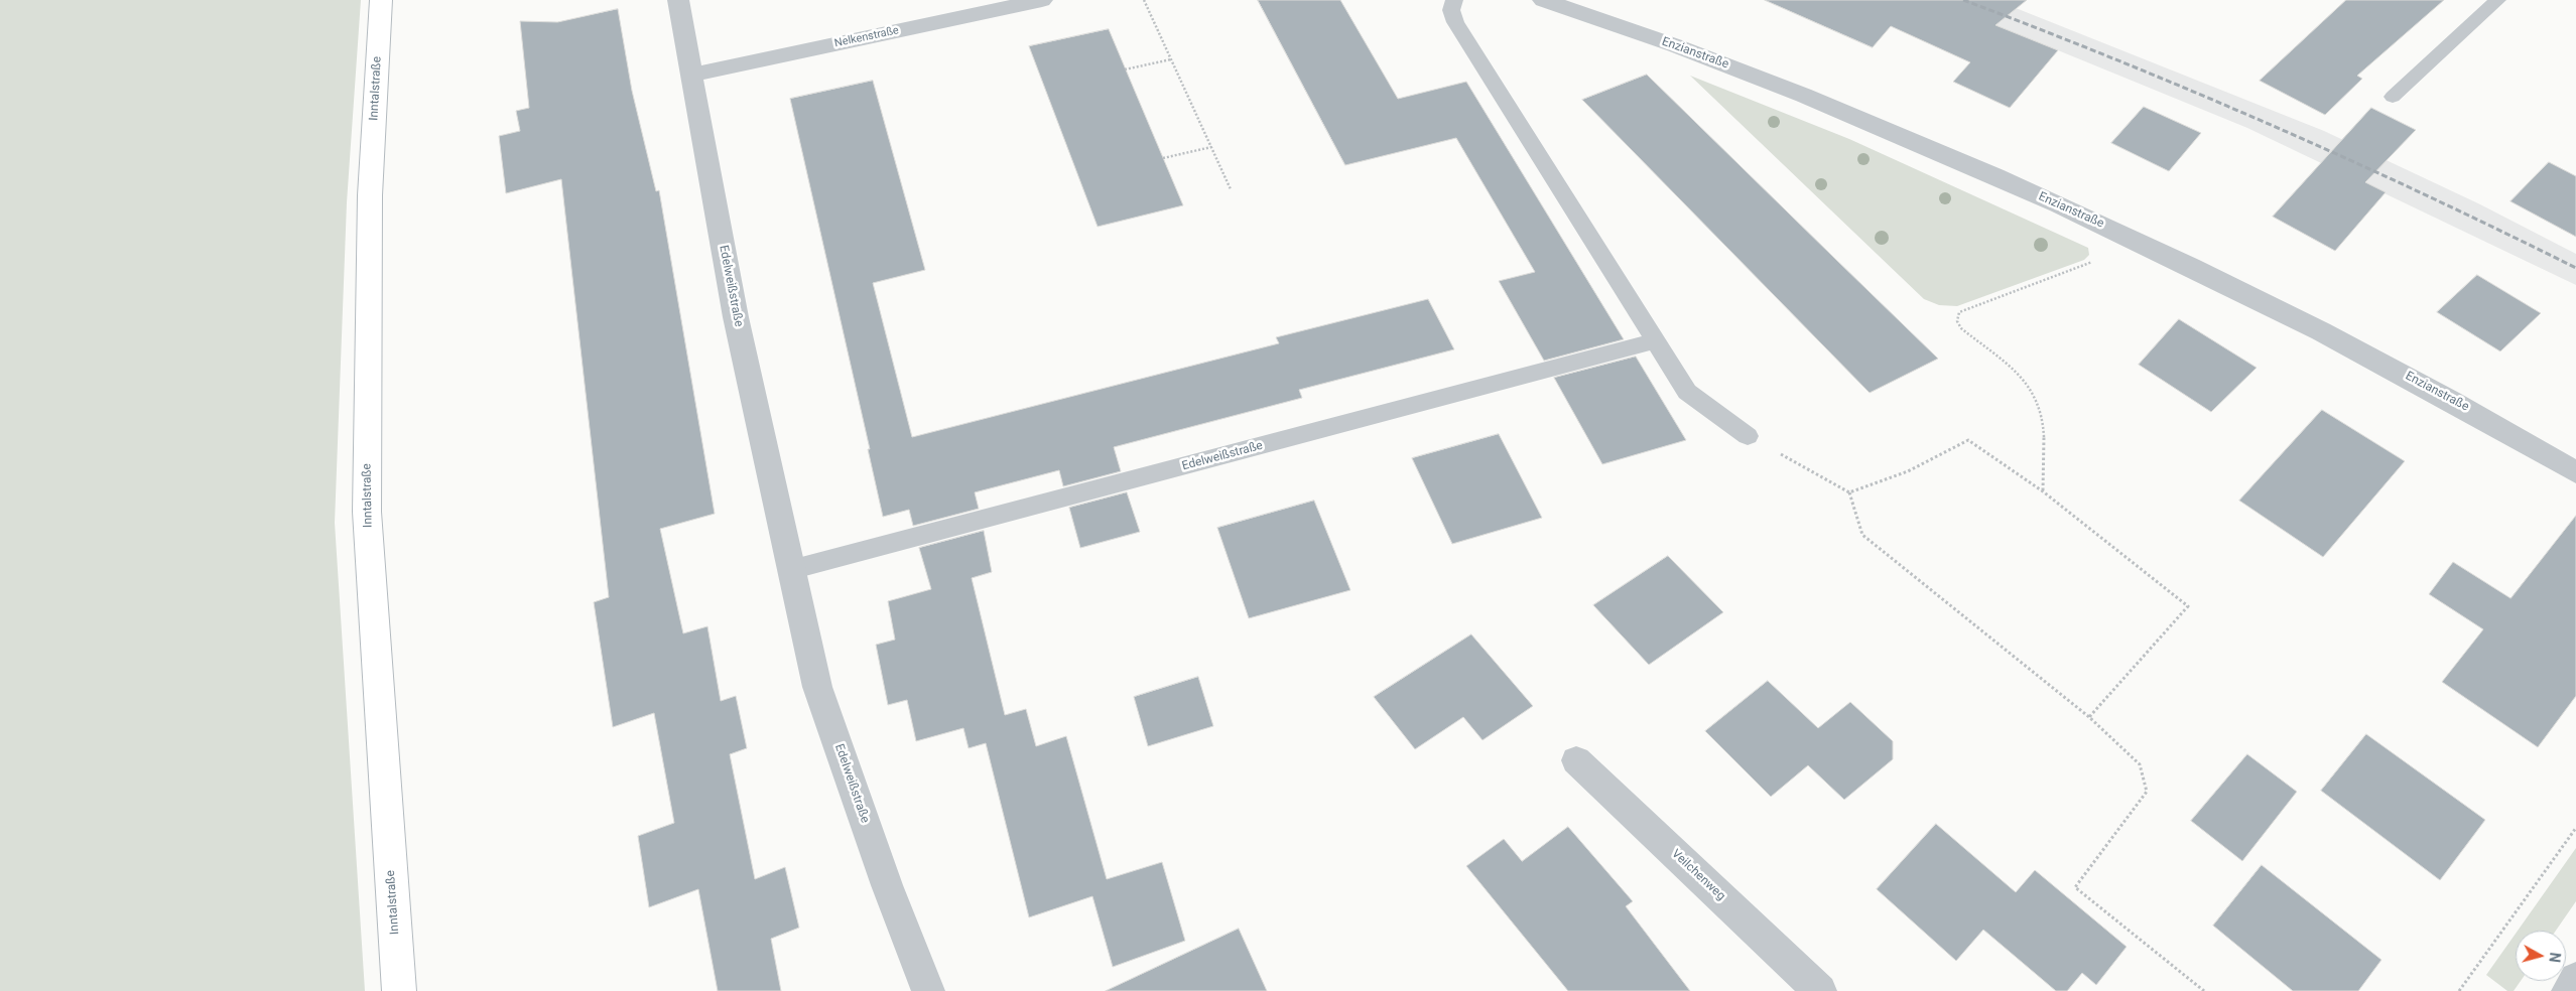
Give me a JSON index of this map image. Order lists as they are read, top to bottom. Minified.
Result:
{"streets":{"main road":["Inntalstraße"],"street":["Nelkenstraße","Enzianstraße","Edelweißstraße","Veilchenweg"]},"crossings":[["Nelkenstraße","Edelweißstraße"]],"north":"right"}
